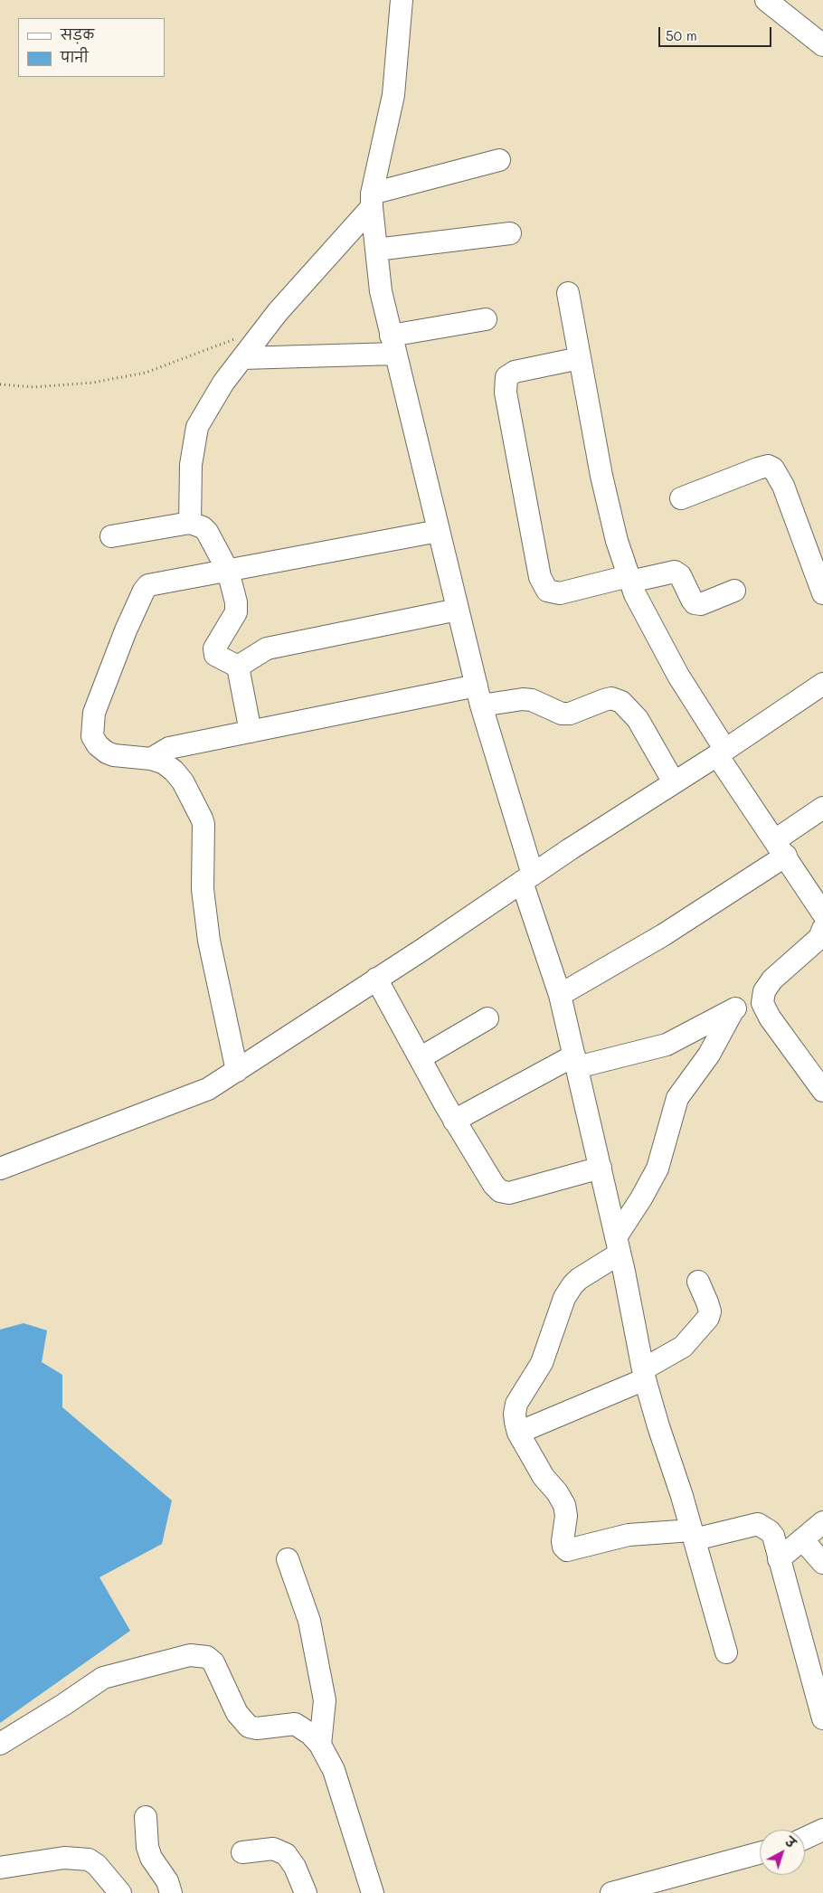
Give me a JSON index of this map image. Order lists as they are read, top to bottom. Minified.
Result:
{"legend":["सड़क","पानी"],"scale_bar":"50 m","north":"top right"}
